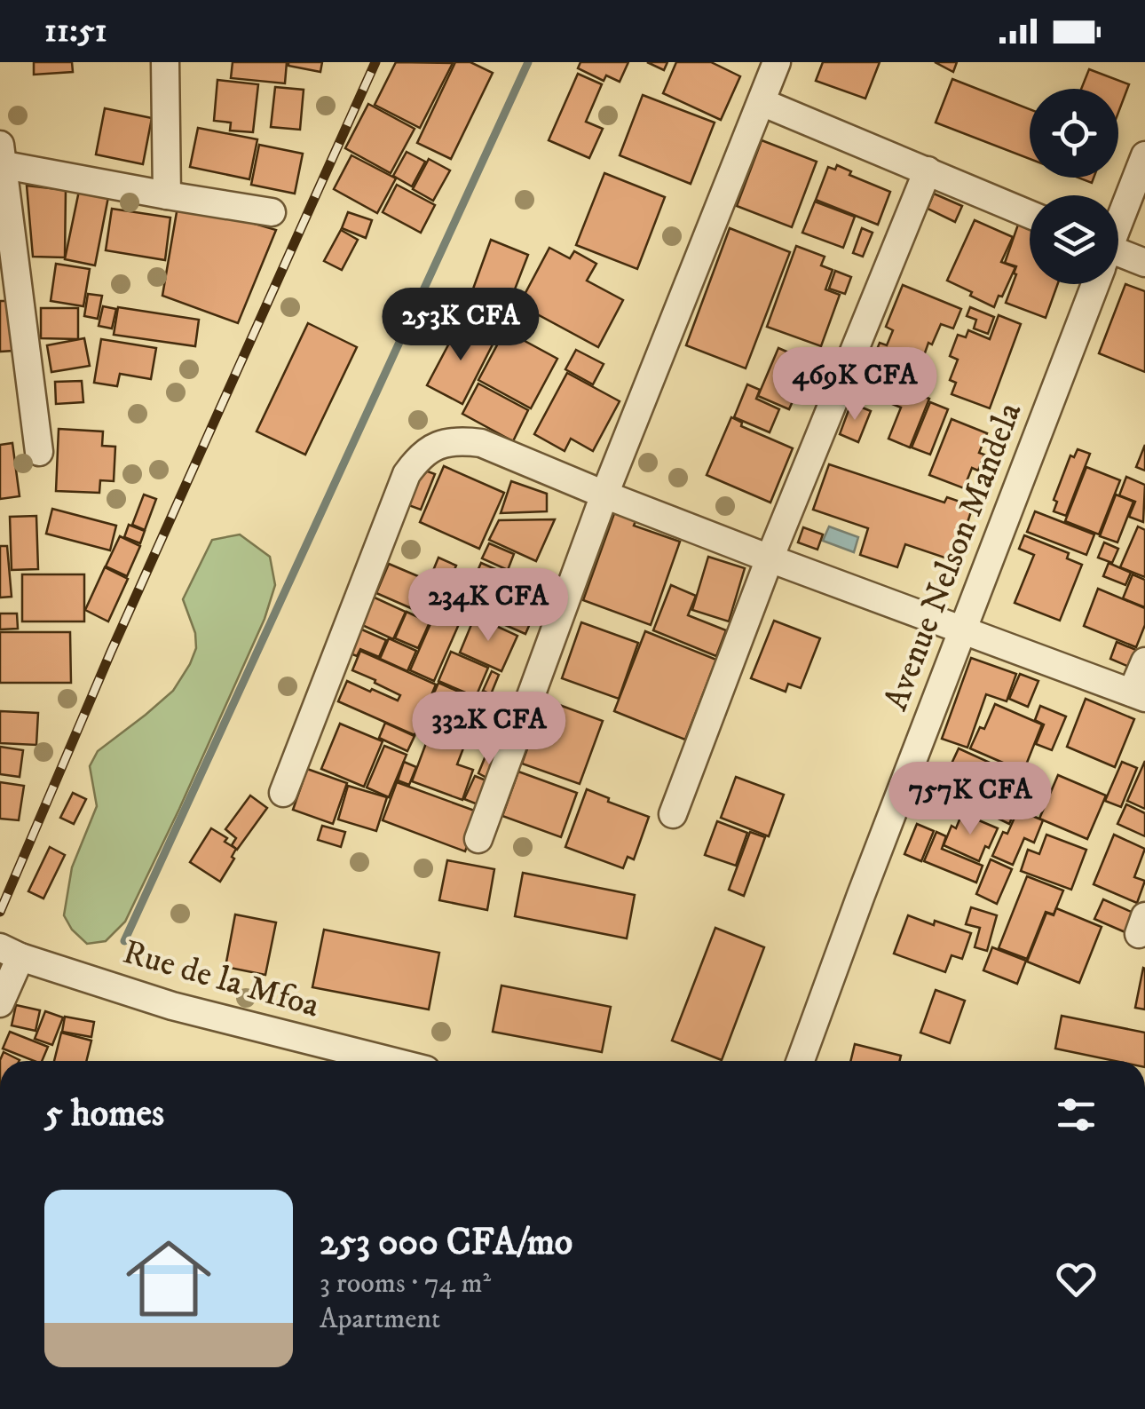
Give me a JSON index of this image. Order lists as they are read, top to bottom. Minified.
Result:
{"streets":{"street":["Avenue Nelson Mandela","Rue de la Mfoa"]},"page":{"status":"11:51","price":["253K CFA","469K CFA","234K CFA","332K CFA","757K CFA"],"heading":"5 homes","list":[{"name":"253 000 CFA/mo","note":"3 rooms · 74 m² · Apartment"}]}}
